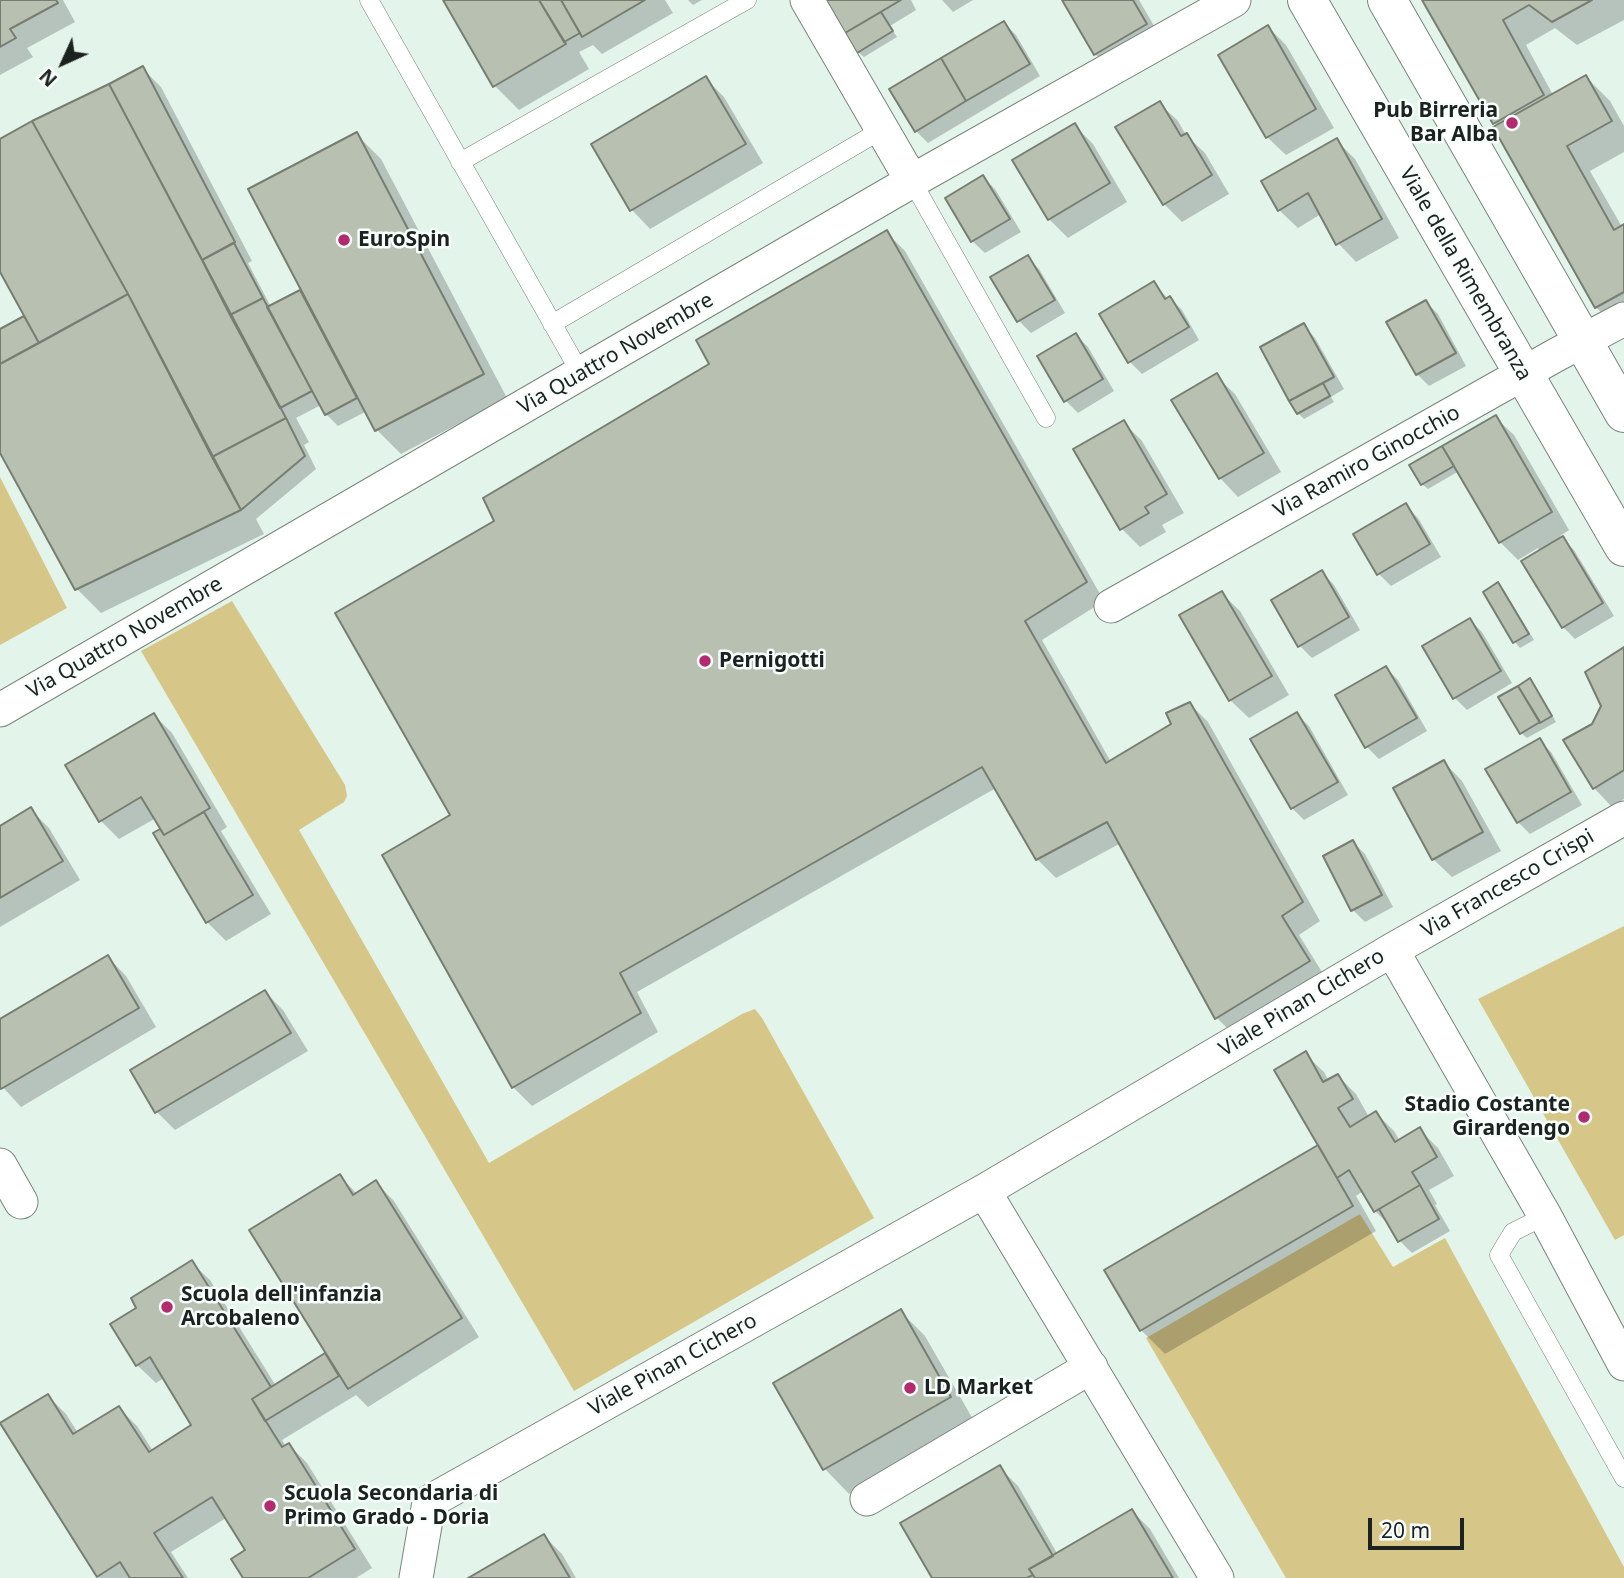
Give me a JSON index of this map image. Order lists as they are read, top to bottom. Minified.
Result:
{"streets":{"street":["Viale della Rimembranza","Via Quattro Novembre","Via Ramiro Ginocchio","Via Francesco Crispi","Viale Pinan Cichero"]},"crossings":[["Viale della Rimembranza","Via Ramiro Ginocchio"],["Via Francesco Crispi","Viale Pinan Cichero"]],"places":["Pub Birreria Bar Alba","EuroSpin","Pernigotti","Stadio Costante Girardengo","Scuola dell'infanzia Arcobaleno","LD Market","Scuola Secondaria di Primo Grado - Doria"],"scale_bar":"20 m","north":"bottom left"}
